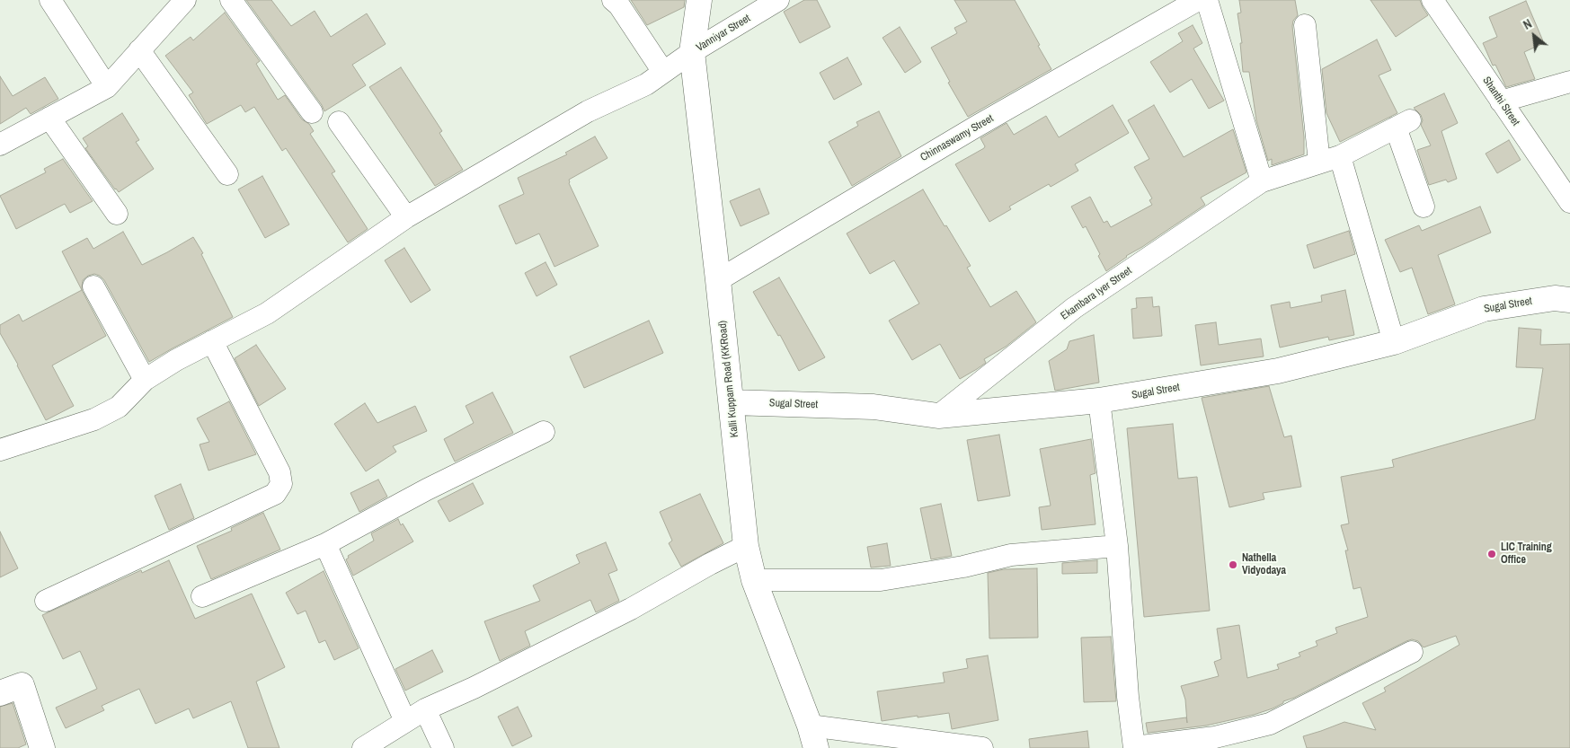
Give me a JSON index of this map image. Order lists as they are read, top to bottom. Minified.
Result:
{"streets":{"street":["Vanniyar Street","Shanthi Street","Chinnaswamy Street","Ekambara Iyer Street","Sugal Street","Kalli Kuppam Road (KKRoad)"]},"crossings":[["Vanniyar Street","Kalli Kuppam Road (KKRoad)"],["Chinnaswamy Street","Kalli Kuppam Road (KKRoad)"],["Ekambara Iyer Street","Sugal Street"],["Sugal Street","Kalli Kuppam Road (KKRoad)"]],"places":["LIC Training Office","Nathella Vidyodaya"],"north":"top left"}
